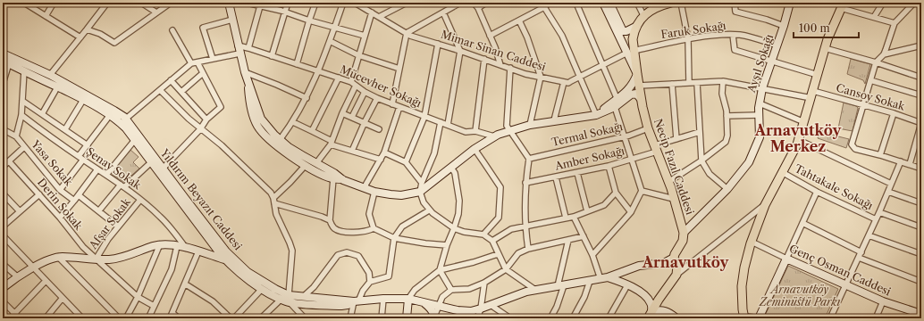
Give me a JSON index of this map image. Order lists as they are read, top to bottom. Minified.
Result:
{"streets":{"main road":["Ayşıl Sokağı","Necip Fazıl Caddesi","Yıldırım Beyazıt Caddesi","Genç Osman Caddesi"],"street":["Faruk Sokağı","Mimar Sinan Caddesi","Mücevher Sokağı","Cansoy Sokak","Termal Sokağı","Amber Sokağı","Yasa Sokak","Şenay Sokak","Tahtakale Sokağı","Derin Sokak","Afşar Sokak"]},"crossings":[["Faruk Sokağı","Ayşıl Sokağı"],["Faruk Sokağı","Necip Fazıl Caddesi"],["Ayşıl Sokağı","Cansoy Sokak"],["Ayşıl Sokağı","Necip Fazıl Caddesi"],["Cansoy Sokak","Necip Fazıl Caddesi"],["Termal Sokağı","Necip Fazıl Caddesi"],["Amber Sokağı","Necip Fazıl Caddesi"],["Şenay Sokak","Afşar Sokak"],["Derin Sokak","Afşar Sokak"]],"districts":["Arnavutköy Merkez","Arnavutköy"],"parks":["Arnavutköy Zeminüstü Parkı"],"scale_bar":"100 m"}
